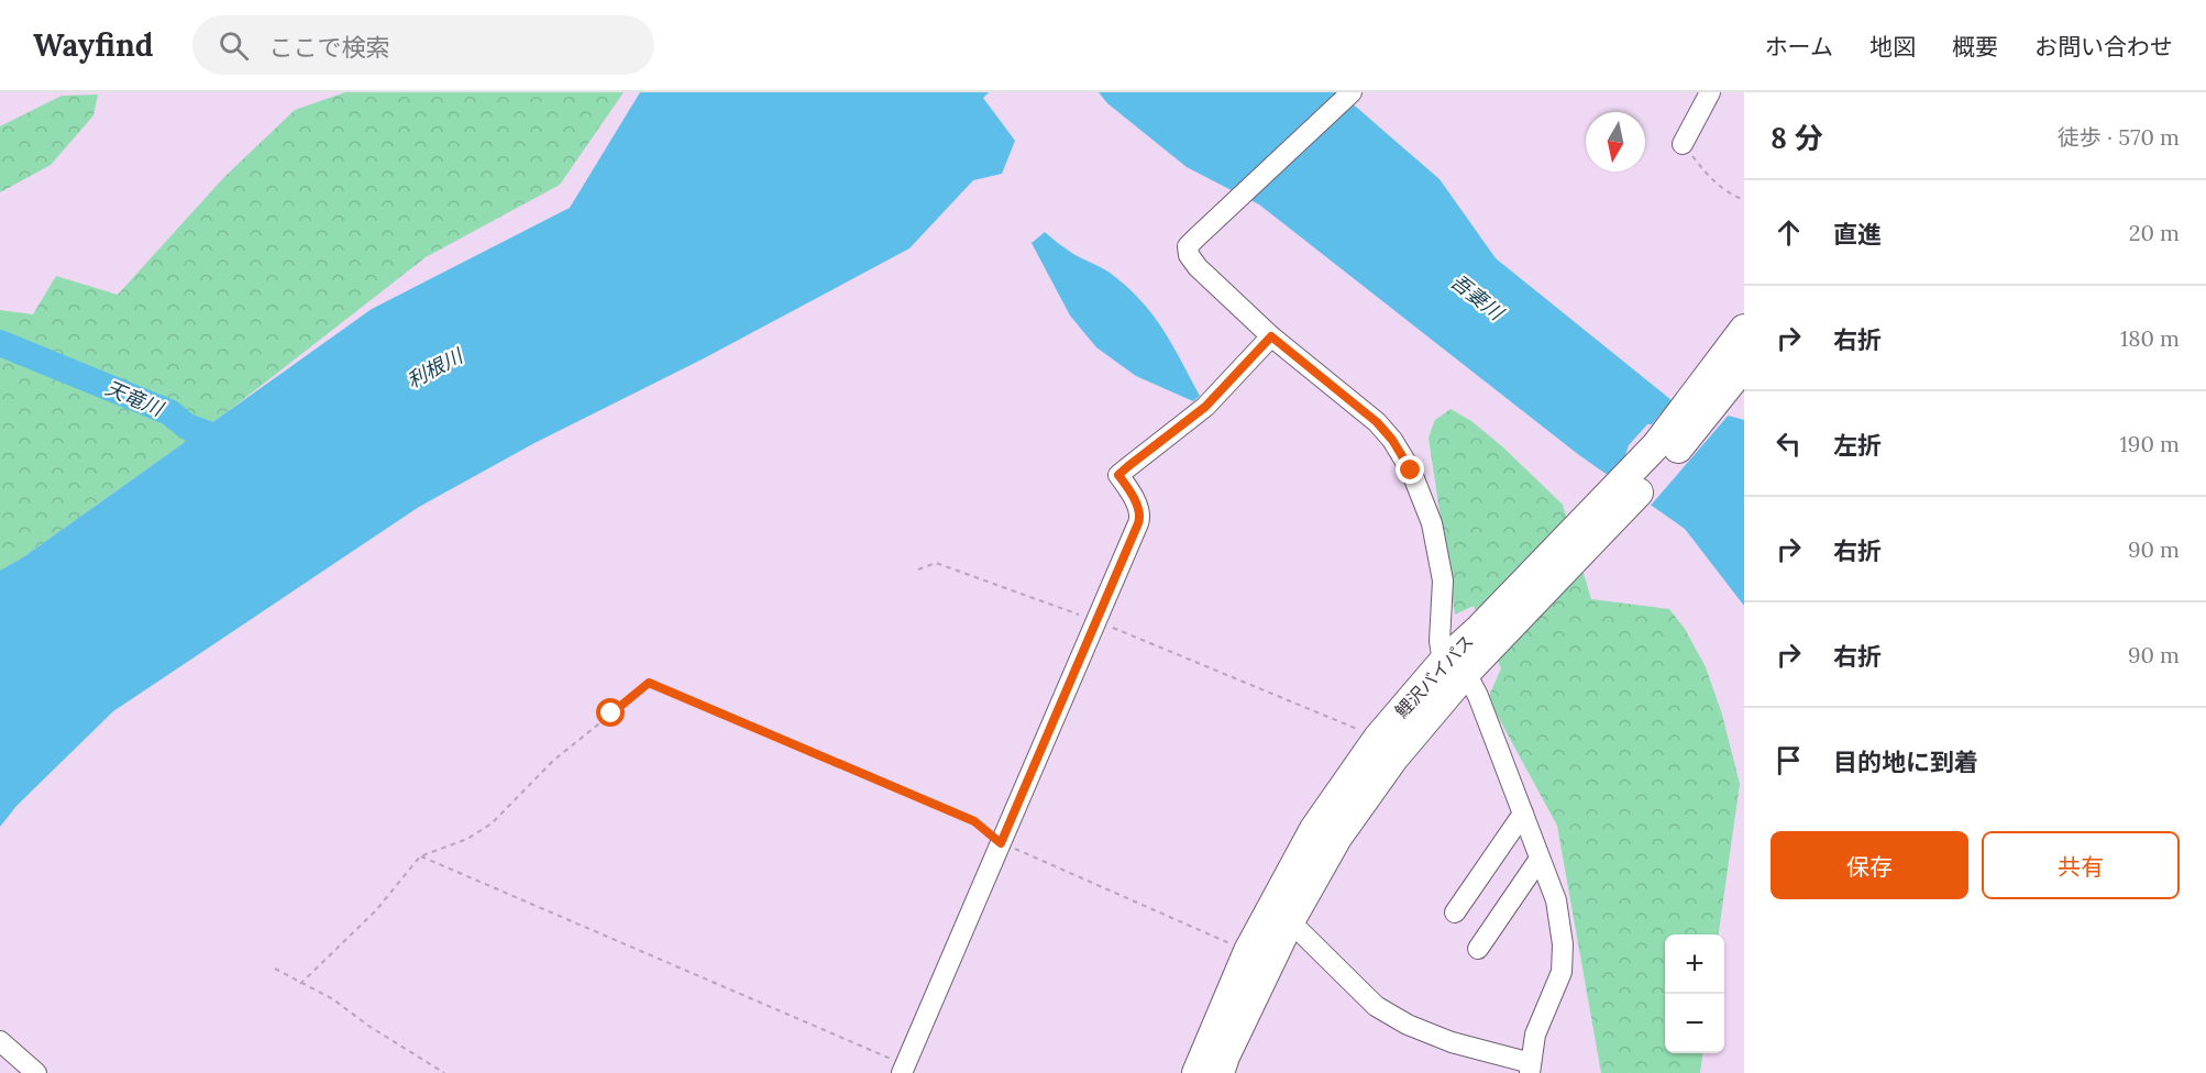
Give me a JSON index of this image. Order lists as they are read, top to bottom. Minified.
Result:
{"streets":{"highway":["鯉沢バイパス"]},"water":["吾妻川","利根川","天竜川"],"north":"bottom","page":{"header":"Wayfind","search":"ここで検索","nav":["ホーム","地図","概要","お問い合わせ"],"heading":["8 分","徒歩 · 570 m"],"list":[["直進","20 m"],["右折","180 m"],["左折","190 m"],["右折","90 m"],["右折","90 m"],"目的地に到着"],"buttons":["保存","共有"],"map_buttons":["+","−"]}}
